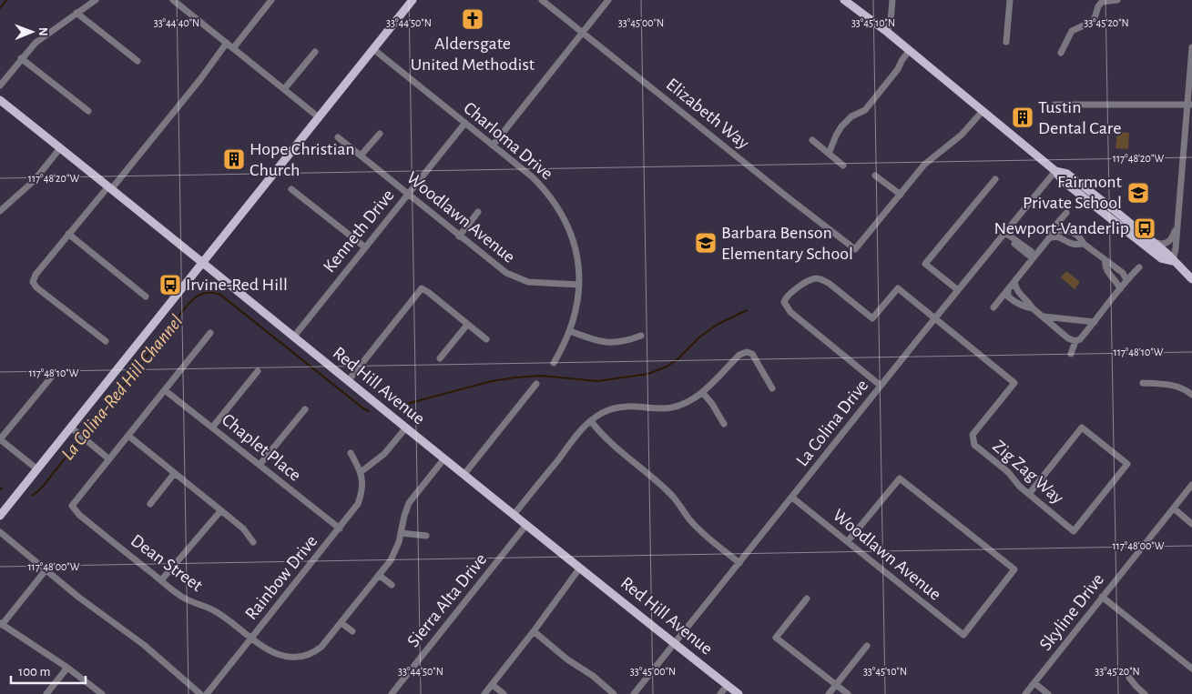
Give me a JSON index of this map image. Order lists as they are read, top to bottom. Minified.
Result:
{"streets":{"main road":["Red Hill Avenue"],"street":["Elizabeth Way","Charloma Drive","Woodlawn Avenue","Kenneth Drive","La Colina Drive","Chaplet Place","Zig Zag Way","Dean Street","Rainbow Drive","Sierra Alta Drive","Skyline Drive"]},"crossings":[["Charloma Drive","Woodlawn Avenue"],["Charloma Drive","Kenneth Drive"],["Woodlawn Avenue","Kenneth Drive"],["Woodlawn Avenue","La Colina Drive"],["Kenneth Drive","Red Hill Avenue"],["Red Hill Avenue","La Colina Drive"],["Red Hill Avenue","Sierra Alta Drive"],["La Colina Drive","Zig Zag Way"],["Chaplet Place","Rainbow Drive"],["Dean Street","Rainbow Drive"]],"water":["La Colina-Red Hill Channel"],"places":{"church":["Aldersgate United Methodist"],"building":["Tustin Dental Care","Hope Christian Church"],"school or university":["Fairmont Private School","Barbara Benson Elementary School"],"bus stop":["Newport-Vanderlip","Irvine-Red Hill"]},"scale_bar":"100 m","north":"right","coordinates":["33°44'40\"N","33°44'50\"N","33°45'00\"N","33°45'10\"N","33°45'20\"N","117°48'20\"W","117°48'10\"W","117°48'00\"W"]}
